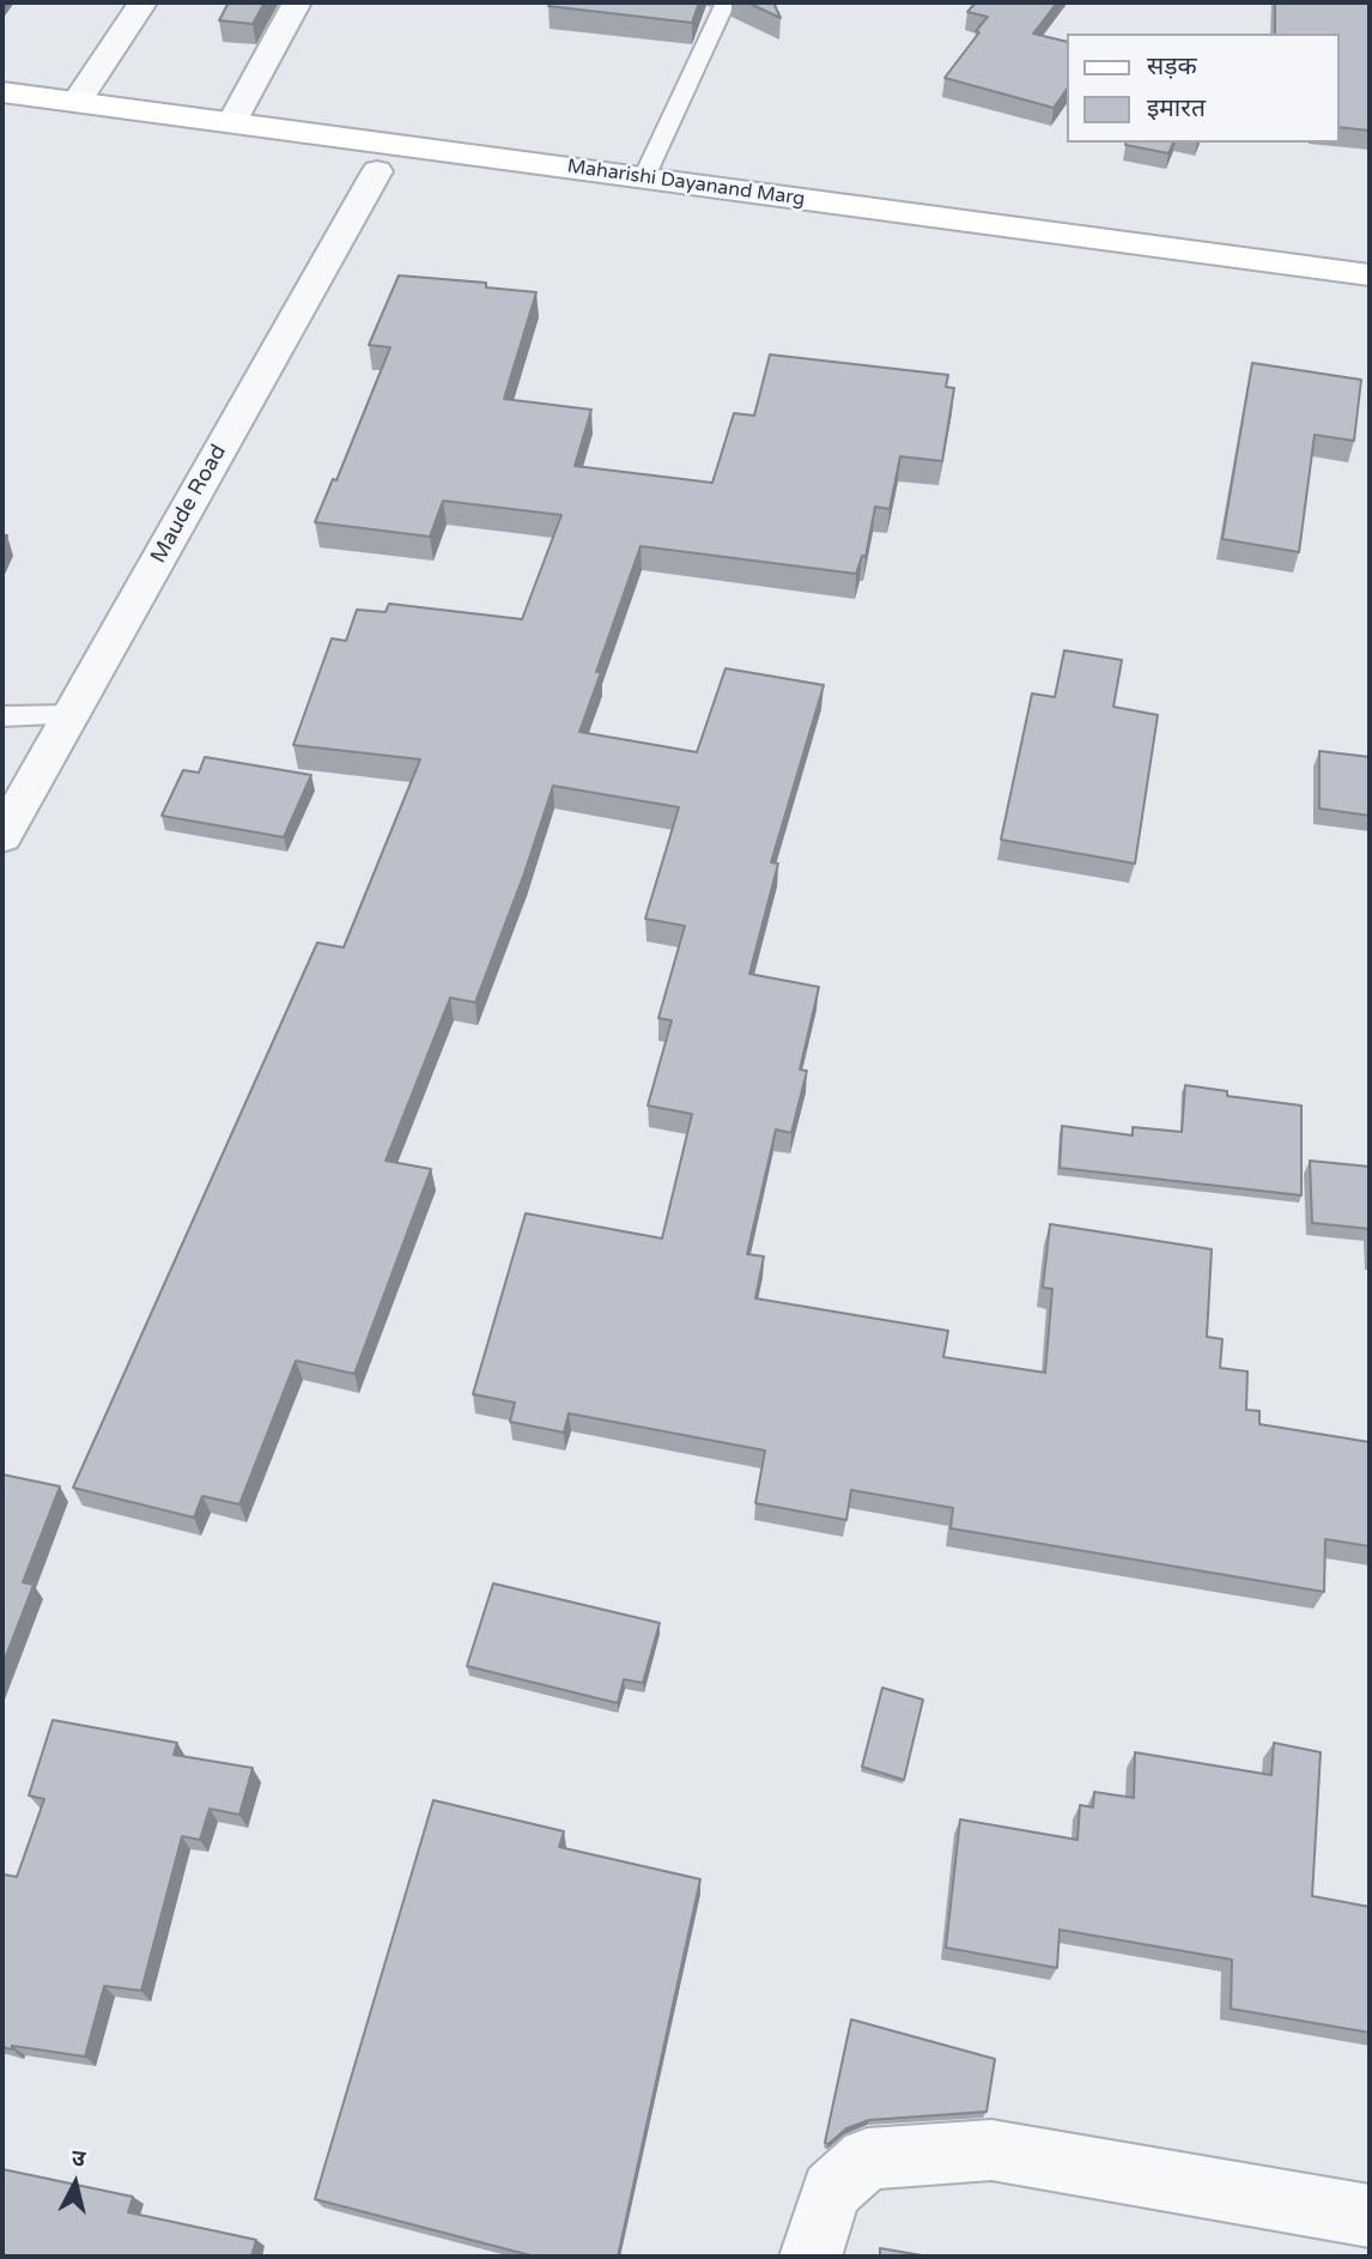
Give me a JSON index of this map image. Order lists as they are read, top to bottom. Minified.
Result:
{"streets":{"street":["Maharishi Dayanand Marg","Maude Road"]},"crossings":[["Maharishi Dayanand Marg","Maude Road"]],"legend":["सड़क","इमारत"],"north":"top"}
